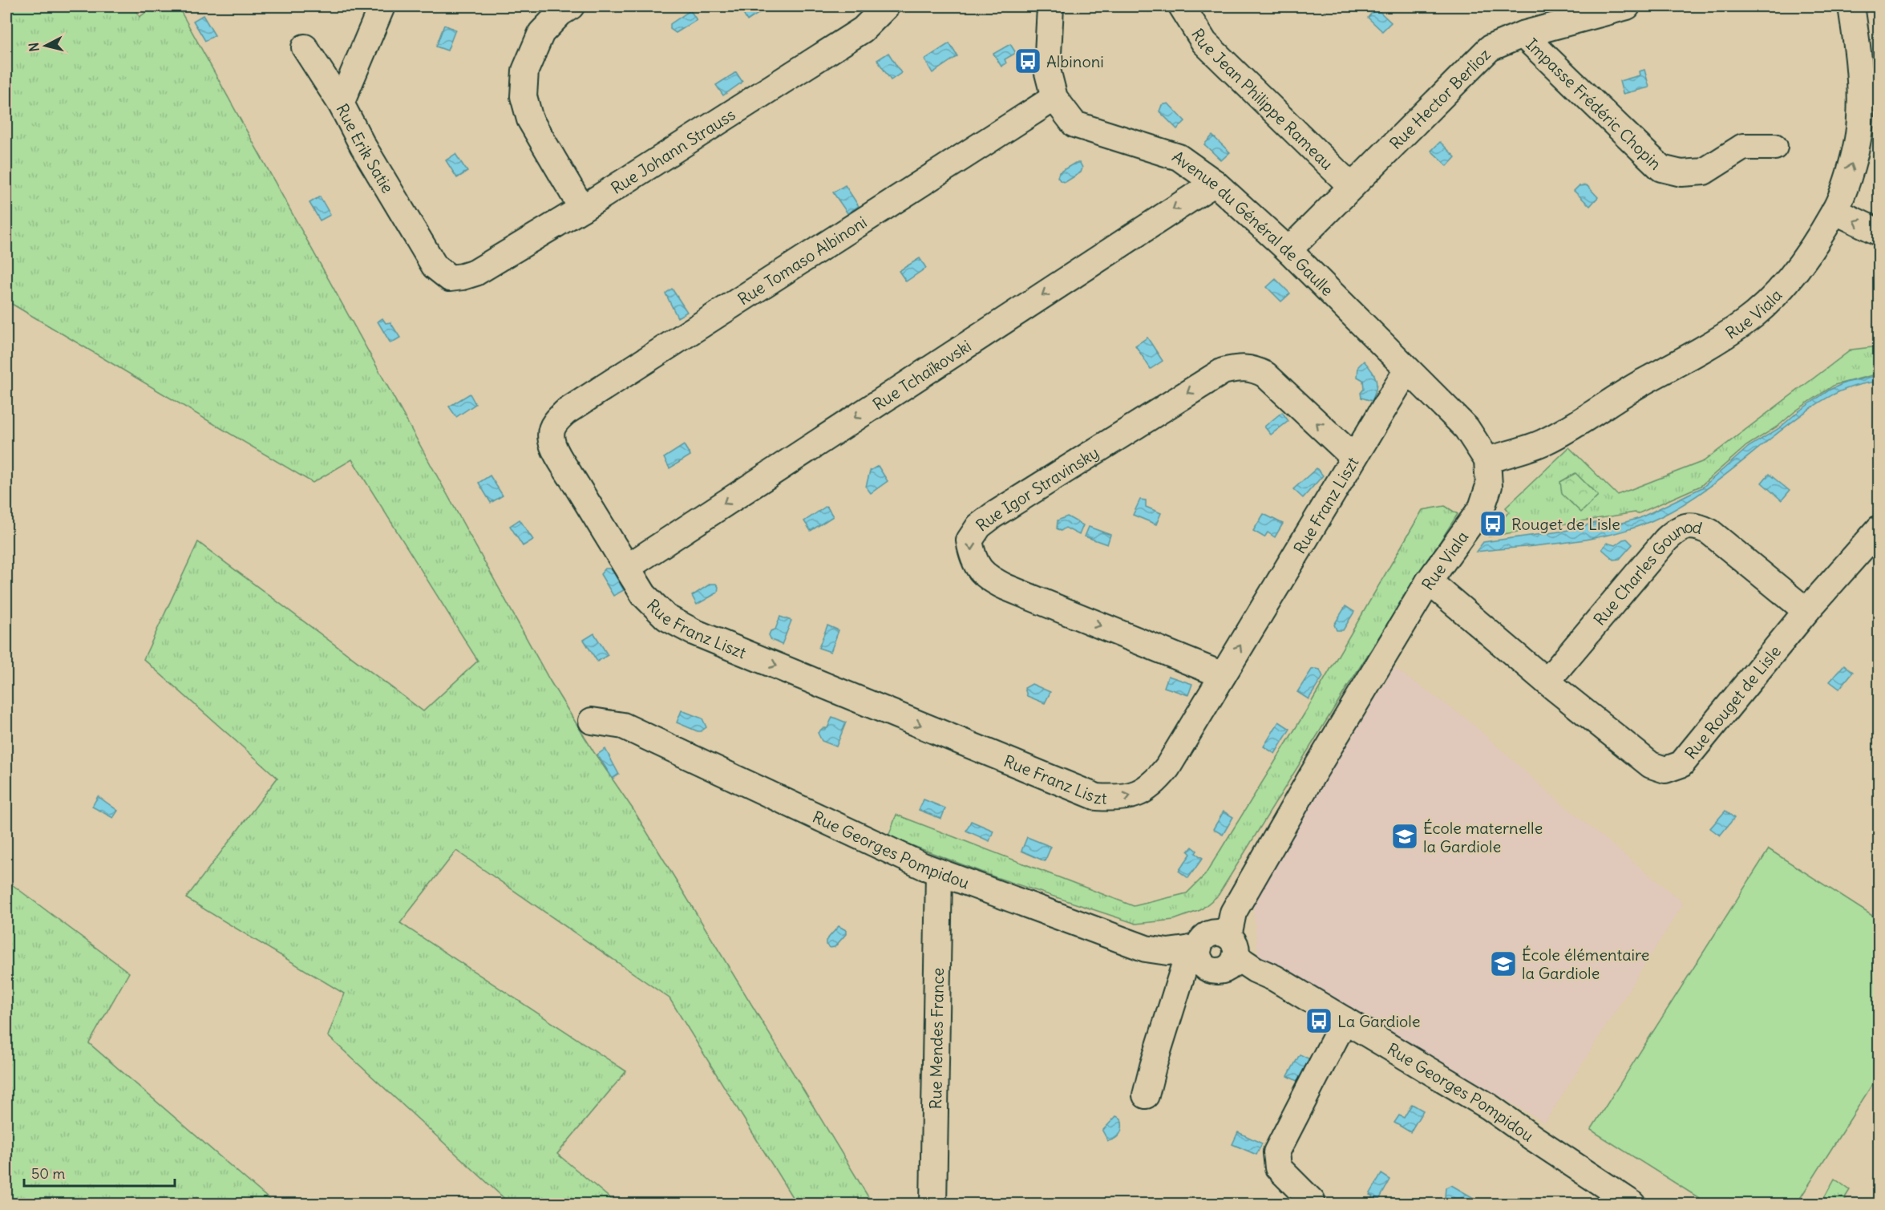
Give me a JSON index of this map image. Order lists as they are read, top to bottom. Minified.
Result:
{"streets":{"street":["Rue Jean Philippe Rameau","Rue Hector Berlioz","Impasse Frédéric Chopin","Rue Erik Satie","Rue Johann Strauss","Avenue du Général de Gaulle","Rue Tomaso Albinoni","Rue Viala","Rue Tchaïkovski","Rue Igor Stravinsky","Rue Franz Liszt","Rue Charles Gounod","Rue Rouget de Lisle","Rue Georges Pompidou","Rue Mendes France"]},"crossings":[["Rue Jean Philippe Rameau","Rue Hector Berlioz"],["Rue Hector Berlioz","Impasse Frédéric Chopin"],["Rue Hector Berlioz","Avenue du Général de Gaulle"],["Rue Erik Satie","Rue Johann Strauss"],["Avenue du Général de Gaulle","Rue Tomaso Albinoni"],["Avenue du Général de Gaulle","Rue Viala"],["Avenue du Général de Gaulle","Rue Tchaïkovski"],["Avenue du Général de Gaulle","Rue Franz Liszt"],["Rue Tomaso Albinoni","Rue Franz Liszt"],["Rue Viala","Rue Rouget de Lisle"],["Rue Viala","Rue Georges Pompidou"],["Rue Tchaïkovski","Rue Franz Liszt"],["Rue Igor Stravinsky","Rue Franz Liszt"],["Rue Charles Gounod","Rue Rouget de Lisle"],["Rue Georges Pompidou","Rue Mendes France"]],"one_way":["Rue Tchaïkovski"],"places":{"bus stop":["Albinoni","Rouget de Lisle","La Gardiole"],"school or university":["École maternelle la Gardiole","École élémentaire la Gardiole"]},"scale_bar":"50 m","north":"left"}
